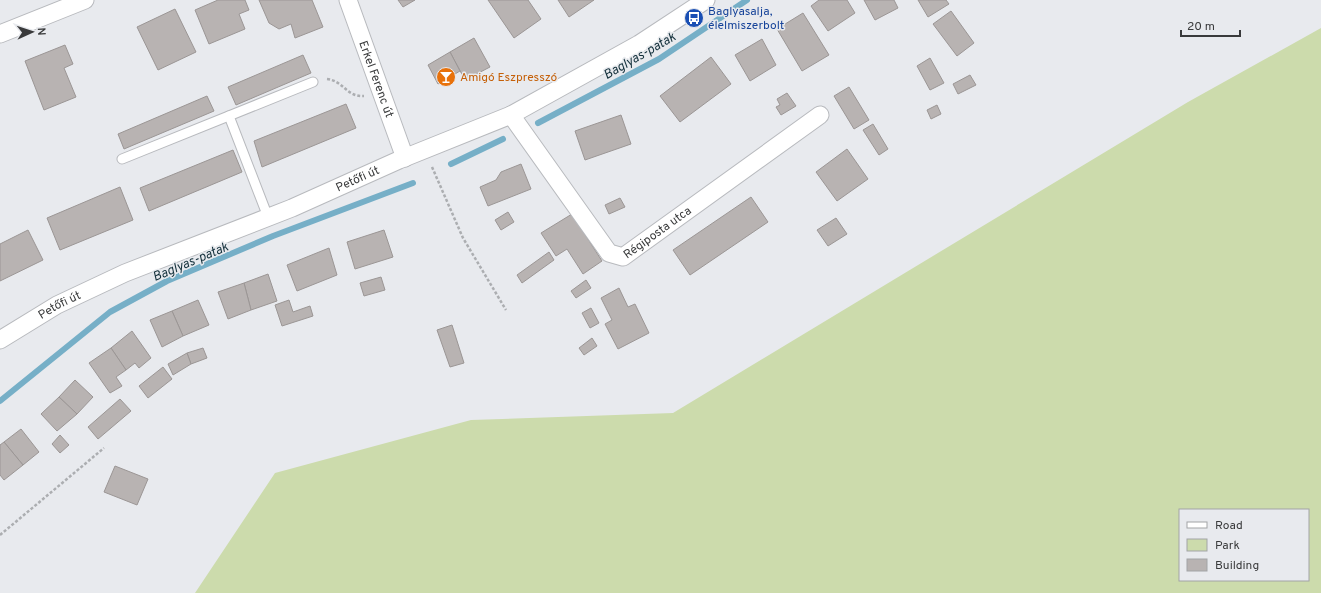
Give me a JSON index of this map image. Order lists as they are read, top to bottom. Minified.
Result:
{"streets":{"street":["Erkel Ferenc út","Petőfi út","Régiposta utca"]},"crossings":[["Erkel Ferenc út","Petőfi út"],["Petőfi út","Régiposta utca"]],"water":["Baglyas-patak"],"places":{"bus stop":["Baglyasalja, élelmiszerbolt"],"bar":["Amigó Eszpresszó"]},"legend":["Road","Park","Building"],"scale_bar":"20 m","north":"right"}
